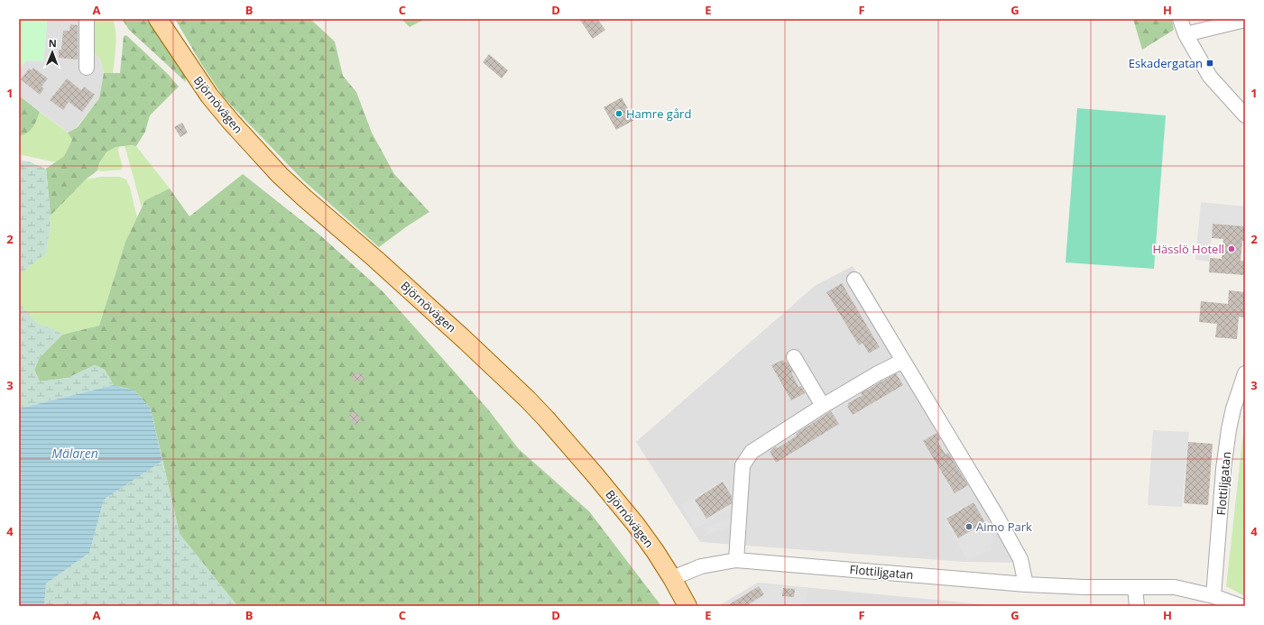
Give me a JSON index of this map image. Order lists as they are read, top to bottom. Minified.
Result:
{"streets":{"main road":["Björnövägen"],"street":["Flottiljgatan"]},"crossings":[["Björnövägen","Flottiljgatan"]],"water":["Mälaren"],"places":{"transit":["Eskadergatan"],"other":["Hamre gård","Hässlö Hotell","Aimo Park"]},"north":"top","grid":{"columns":["A","B","C","D","E","F","G","H"],"rows":["1","2","3","4"]}}
